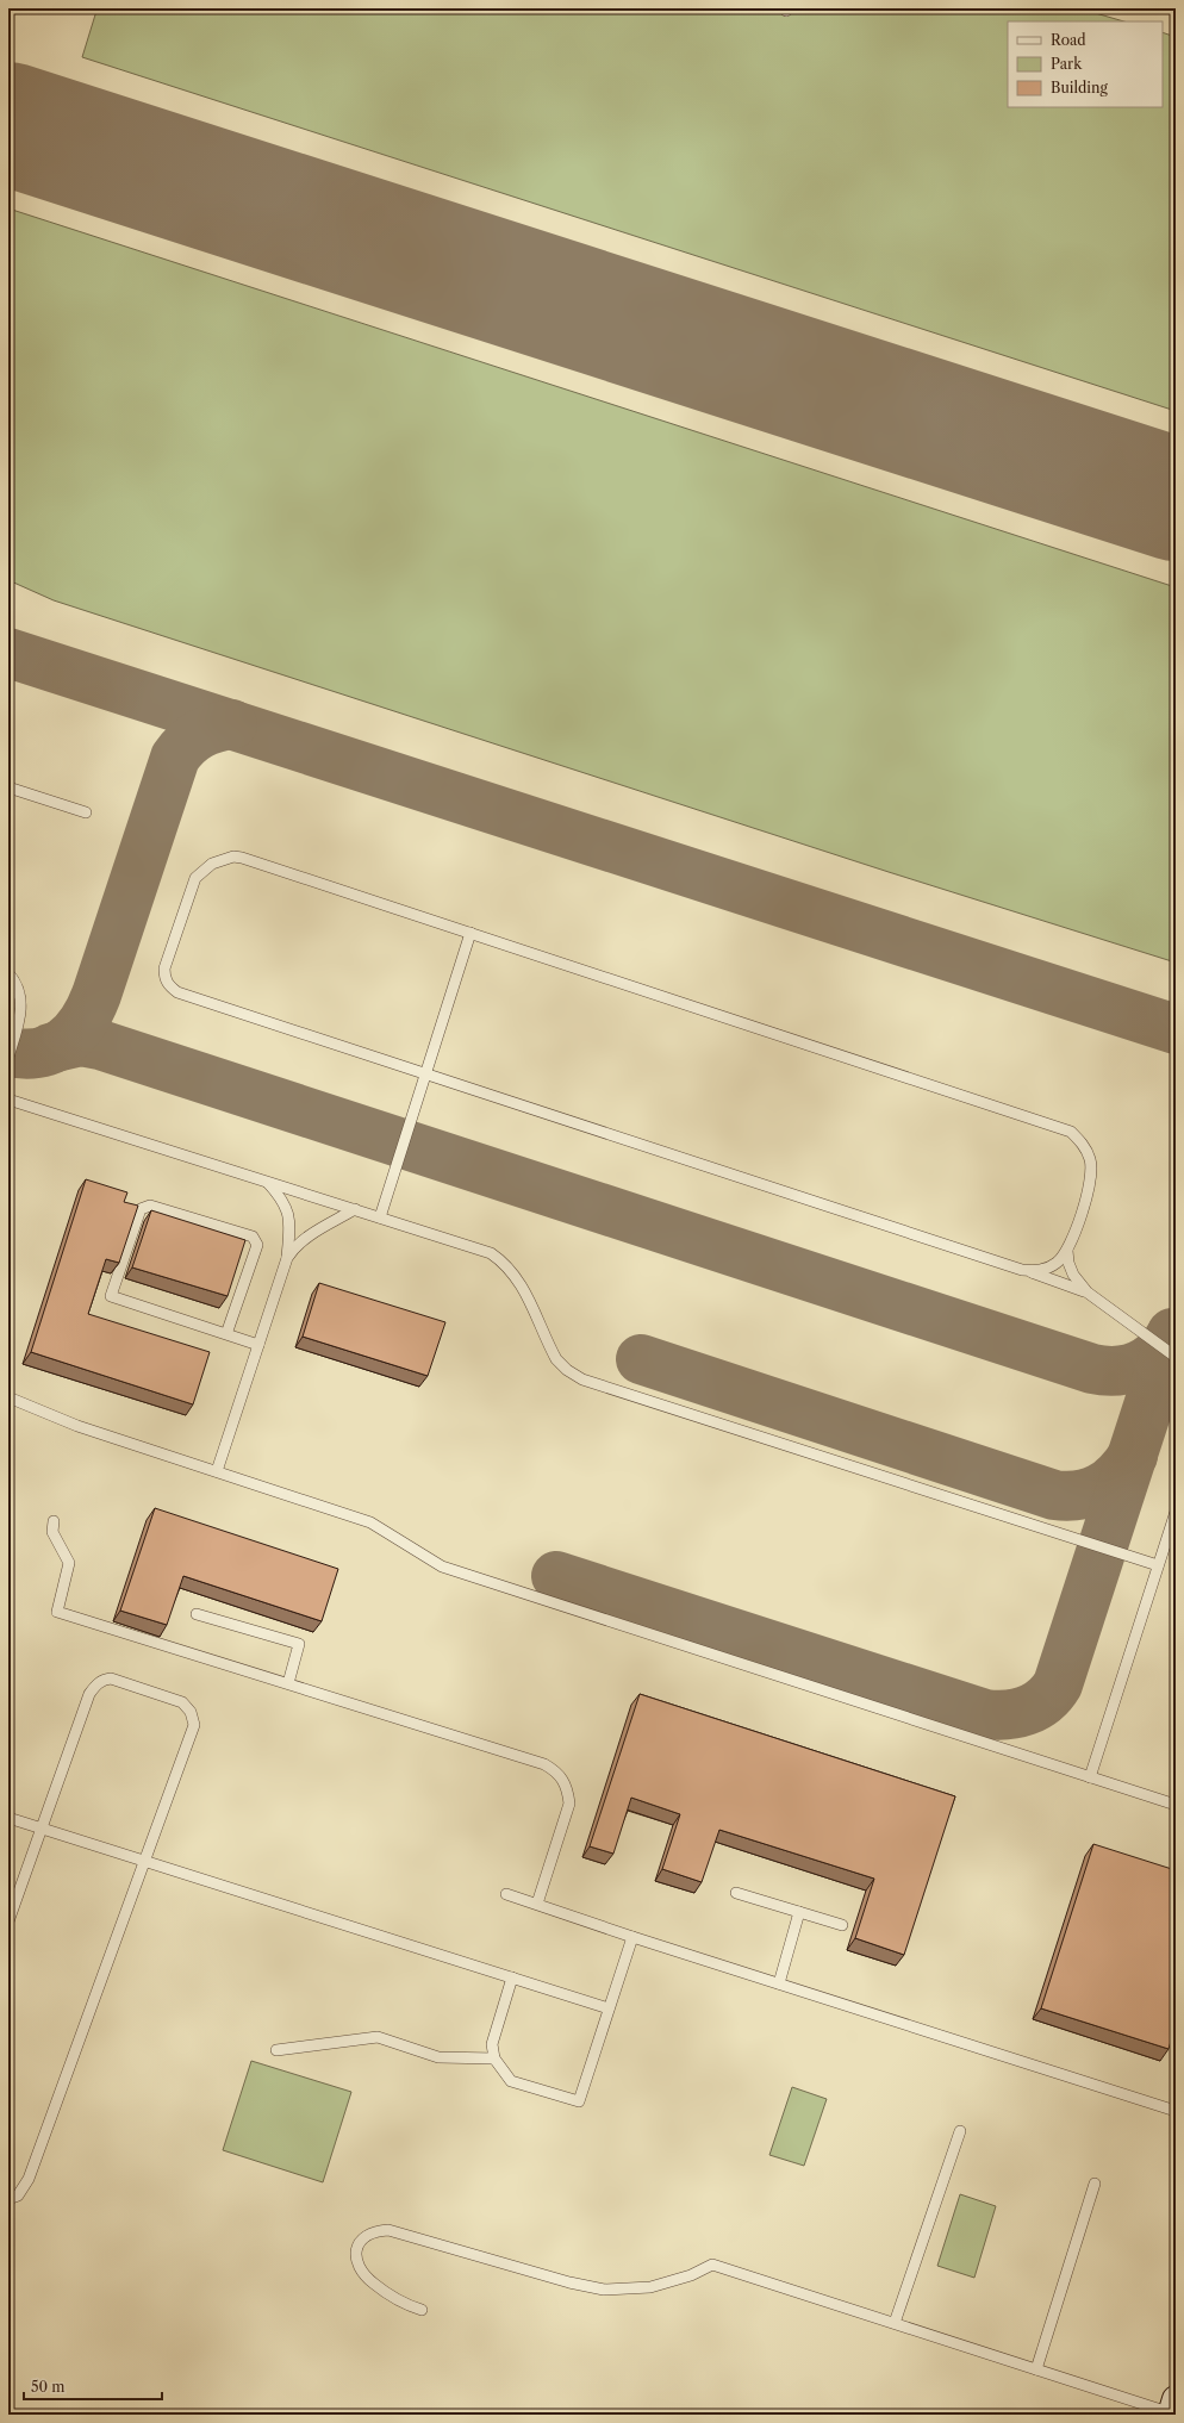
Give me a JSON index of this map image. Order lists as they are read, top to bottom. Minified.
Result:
{"legend":["Road","Park","Building"],"scale_bar":"50 m"}
